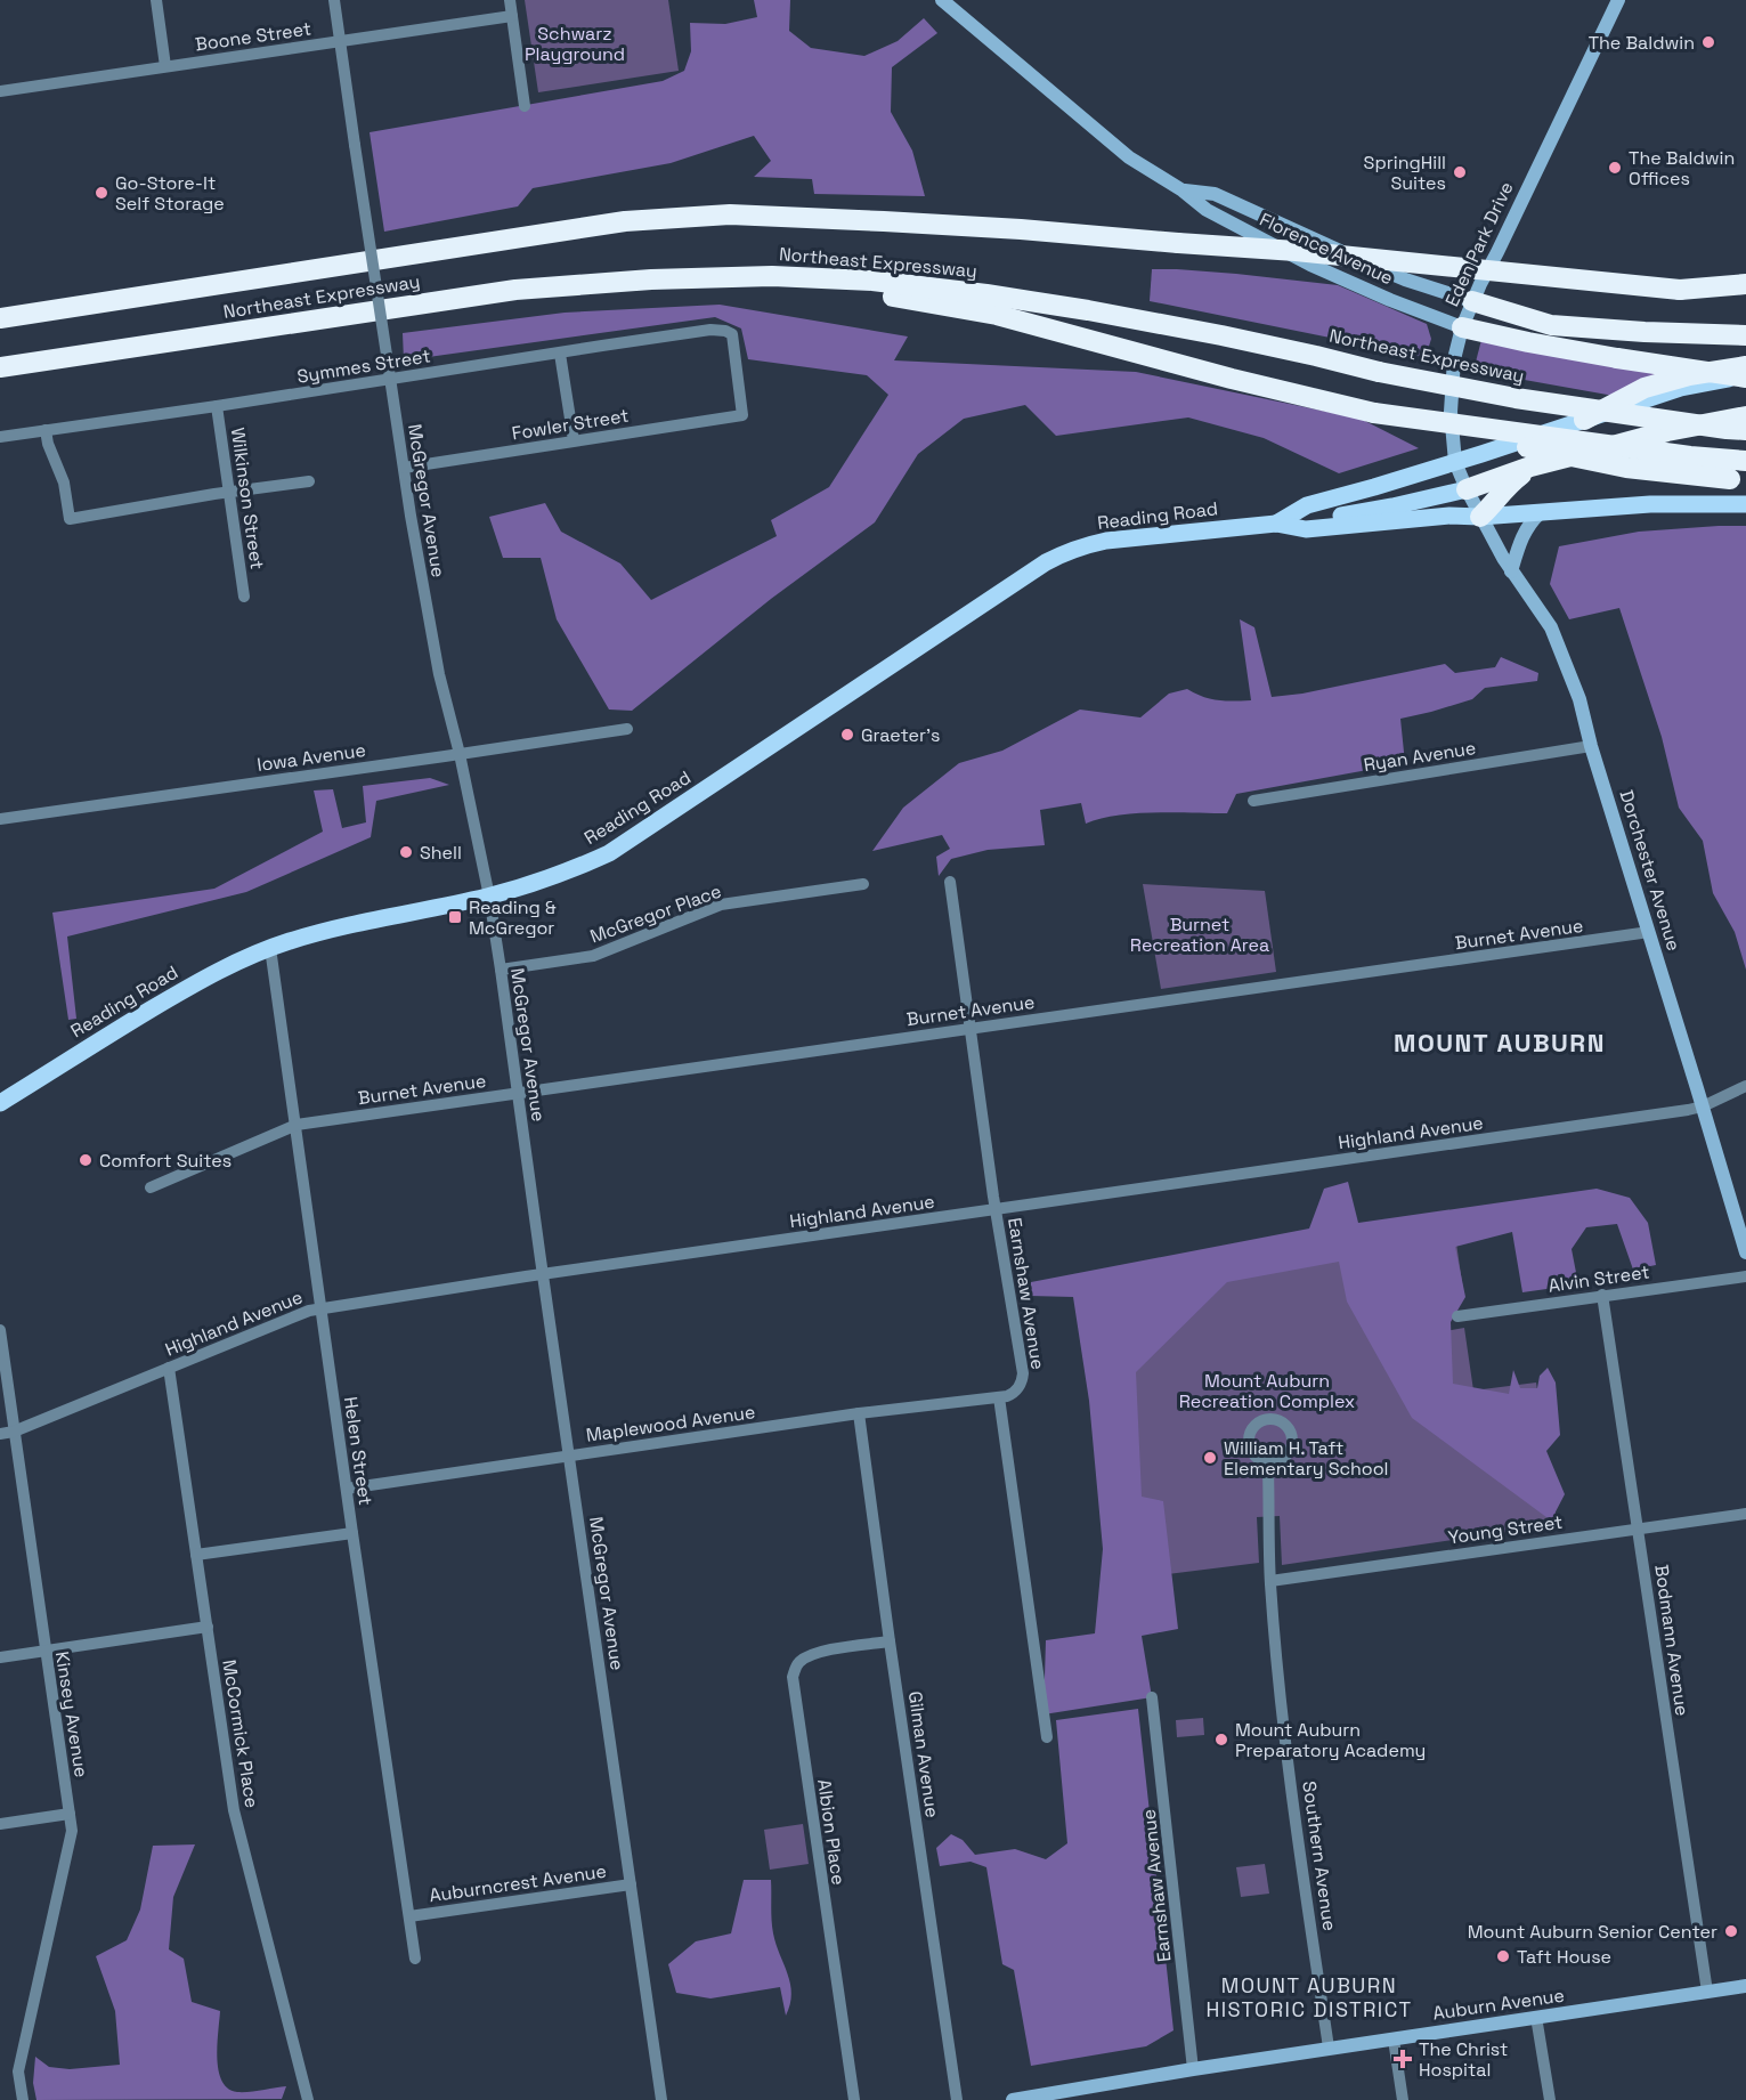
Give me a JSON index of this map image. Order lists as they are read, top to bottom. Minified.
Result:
{"streets":{"highway":["Northeast Expressway"],"main road":["Reading Road"],"street":["Boone Street","Eden Park Drive","Florence Avenue","Symmes Street","Fowler Street","Wilkinson Street","McGregor Avenue","Ryan Avenue","Iowa Avenue","Dorchester Avenue","McGregor Place","Burnet Avenue","Highland Avenue","Alvin Street","Earnshaw Avenue","Maplewood Avenue","Helen Street","Young Street","Bodmann Avenue","Kinsey Avenue","McCormick Place","Gilman Avenue","Albion Place","Southern Avenue","Auburncrest Avenue","Auburn Avenue"]},"crossings":[["Boone Street","McGregor Avenue"],["Eden Park Drive","Florence Avenue"],["Eden Park Drive","Reading Road"],["Eden Park Drive","Dorchester Avenue"],["Symmes Street","Fowler Street"],["Symmes Street","Wilkinson Street"],["Symmes Street","McGregor Avenue"],["Fowler Street","McGregor Avenue"],["McGregor Avenue","Reading Road"],["McGregor Avenue","Iowa Avenue"],["McGregor Avenue","McGregor Place"],["McGregor Avenue","Burnet Avenue"],["McGregor Avenue","Highland Avenue"],["McGregor Avenue","Maplewood Avenue"],["McGregor Avenue","Auburncrest Avenue"],["Reading Road","Dorchester Avenue"],["Reading Road","Helen Street"],["Ryan Avenue","Dorchester Avenue"],["Dorchester Avenue","Burnet Avenue"],["Dorchester Avenue","Highland Avenue"],["Burnet Avenue","Earnshaw Avenue"],["Burnet Avenue","Helen Street"],["Highland Avenue","Earnshaw Avenue"],["Highland Avenue","Helen Street"],["Highland Avenue","Kinsey Avenue"],["Highland Avenue","McCormick Place"],["Alvin Street","Bodmann Avenue"],["Earnshaw Avenue","Maplewood Avenue"],["Earnshaw Avenue","Auburn Avenue"],["Maplewood Avenue","Helen Street"],["Maplewood Avenue","Gilman Avenue"],["Helen Street","Auburncrest Avenue"],["Young Street","Bodmann Avenue"],["Young Street","Southern Avenue"],["Bodmann Avenue","Auburn Avenue"],["Gilman Avenue","Albion Place"],["Southern Avenue","Auburn Avenue"]],"districts":["MOUNT AUBURN","MOUNT AUBURN HISTORIC DISTRICT"],"parks":["Schwarz Playground","Burnet Recreation Area","Mount Auburn Recreation Complex"],"places":{"other":["The Baldwin","The Baldwin Offices","SpringHill Suites","Go-Store-It Self Storage","Graeter's","Shell","Comfort Suites","William H. Taft Elementary School","Mount Auburn Preparatory Academy","Mount Auburn Senior Center","Taft House"],"transit":["Reading & McGregor"],"health":["The Christ Hospital"]}}
